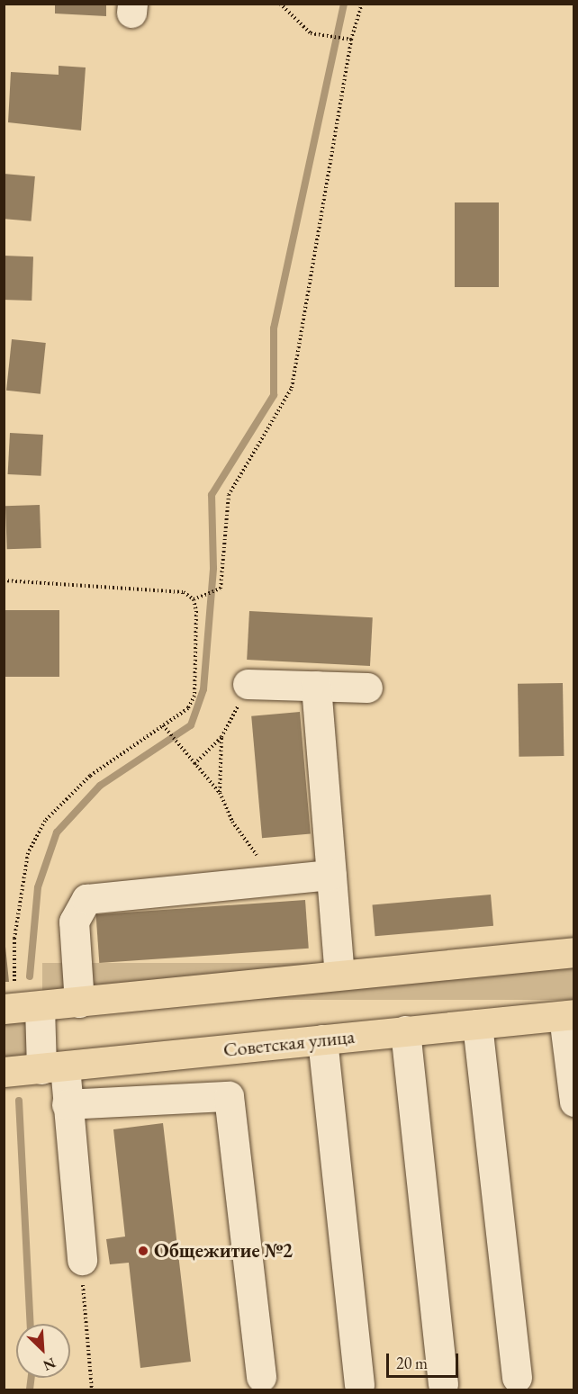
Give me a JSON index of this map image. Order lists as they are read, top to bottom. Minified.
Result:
{"streets":{"main road":["Советская улица"]},"places":["Общежитие №2"],"scale_bar":"20 m","north":"bottom right"}
